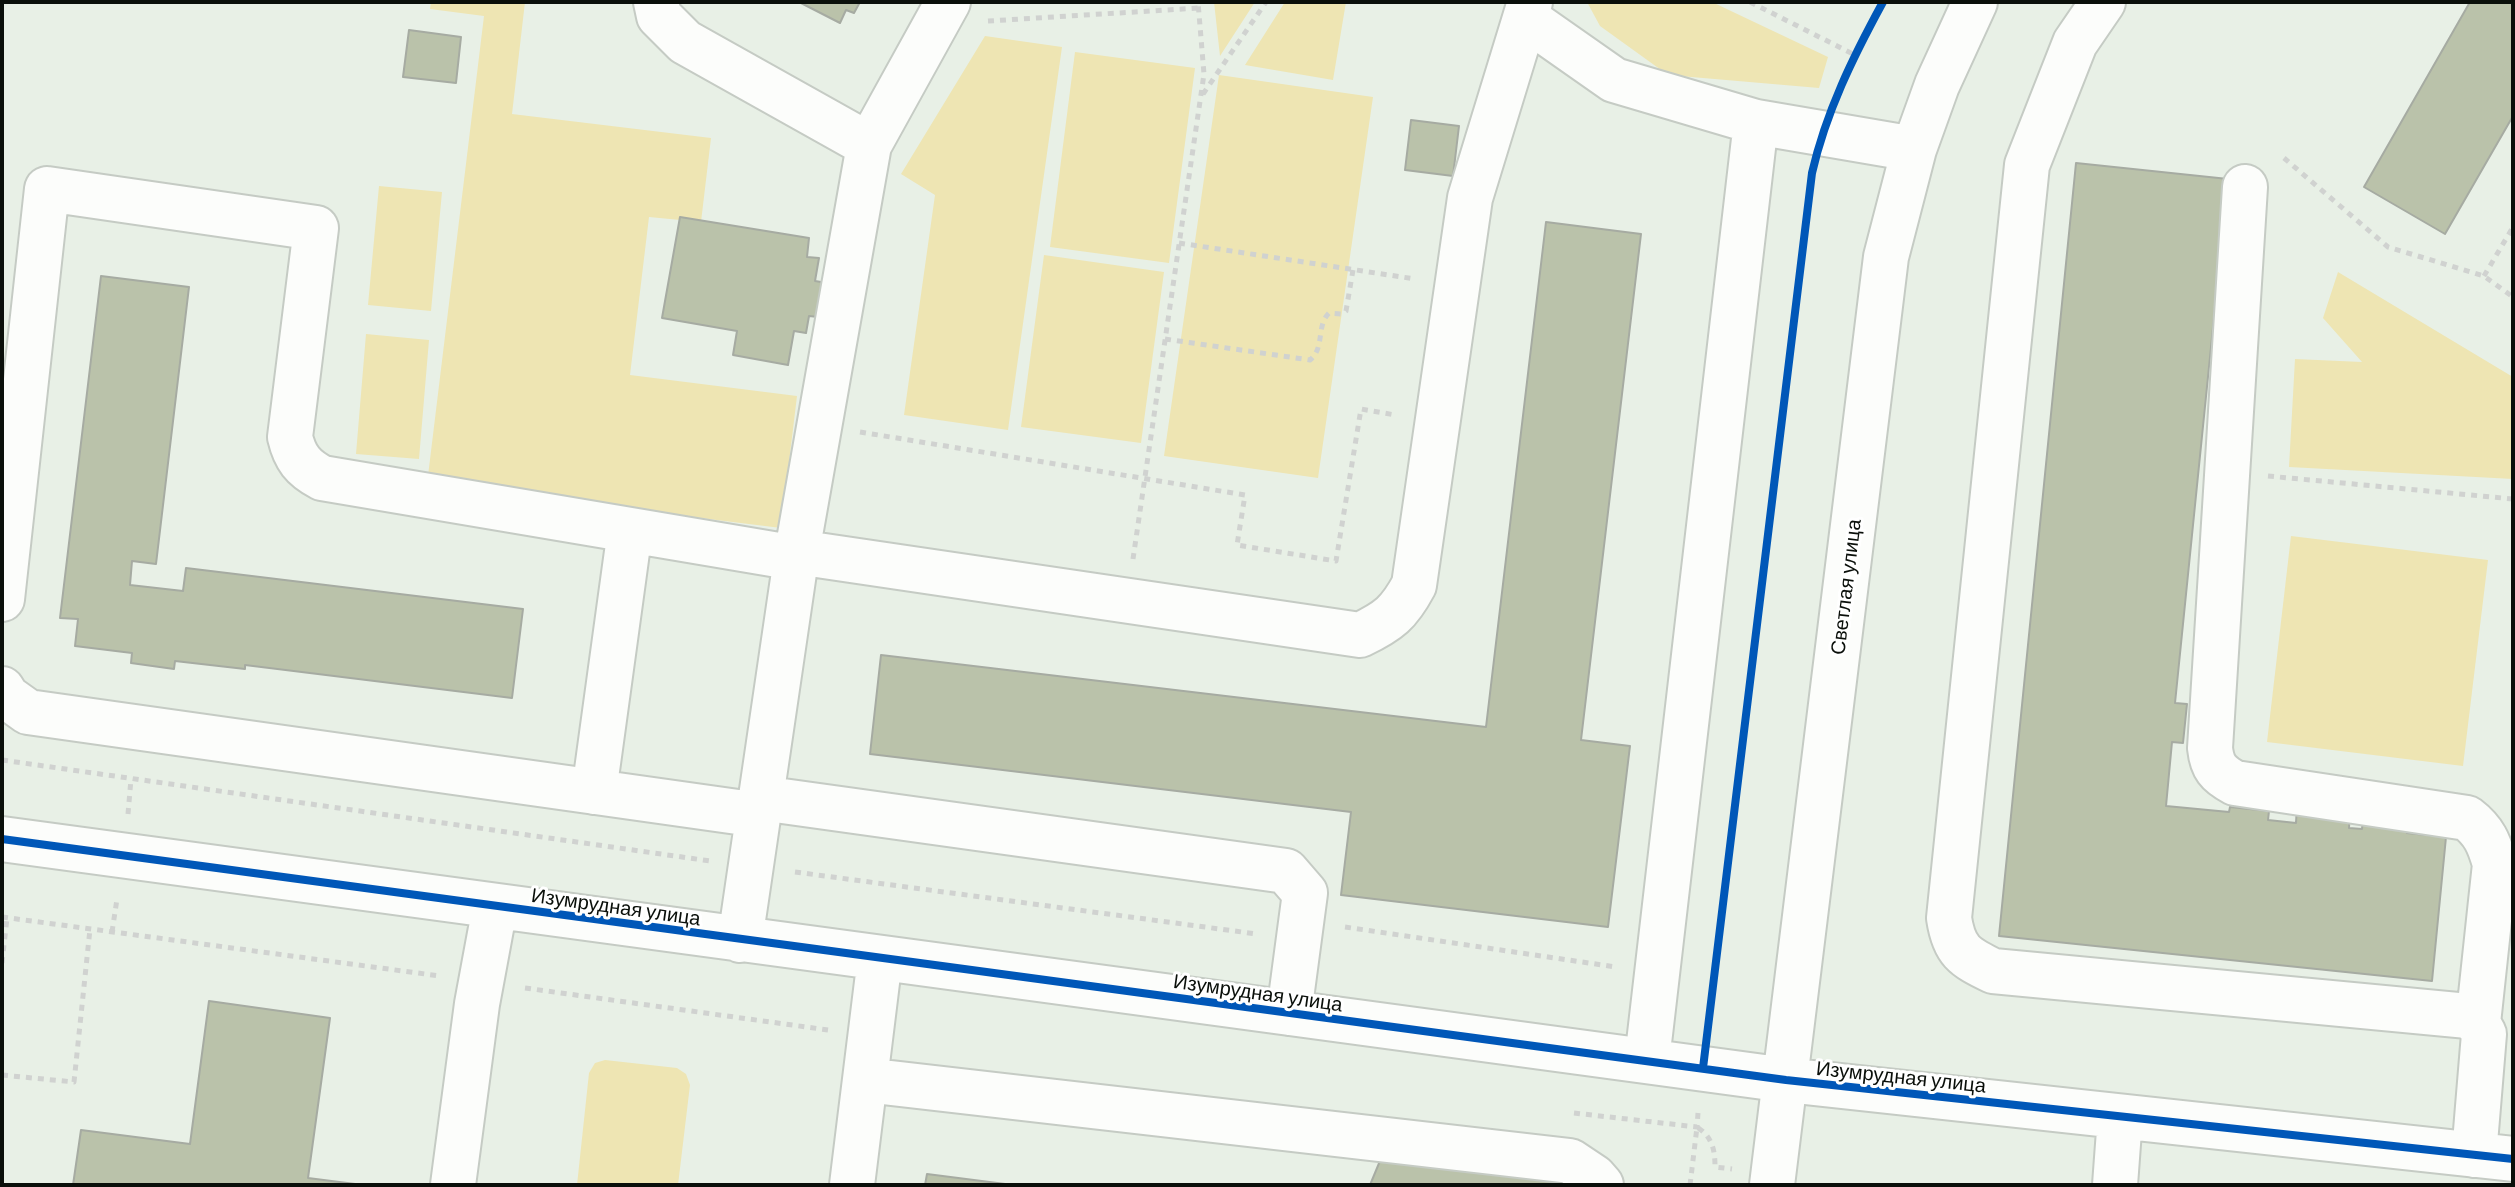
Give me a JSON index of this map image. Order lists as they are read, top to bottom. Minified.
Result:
{"streets":{"street":["Светлая улица","Изумрудная улица"]},"crossings":[["Светлая улица","Изумрудная улица"]]}
